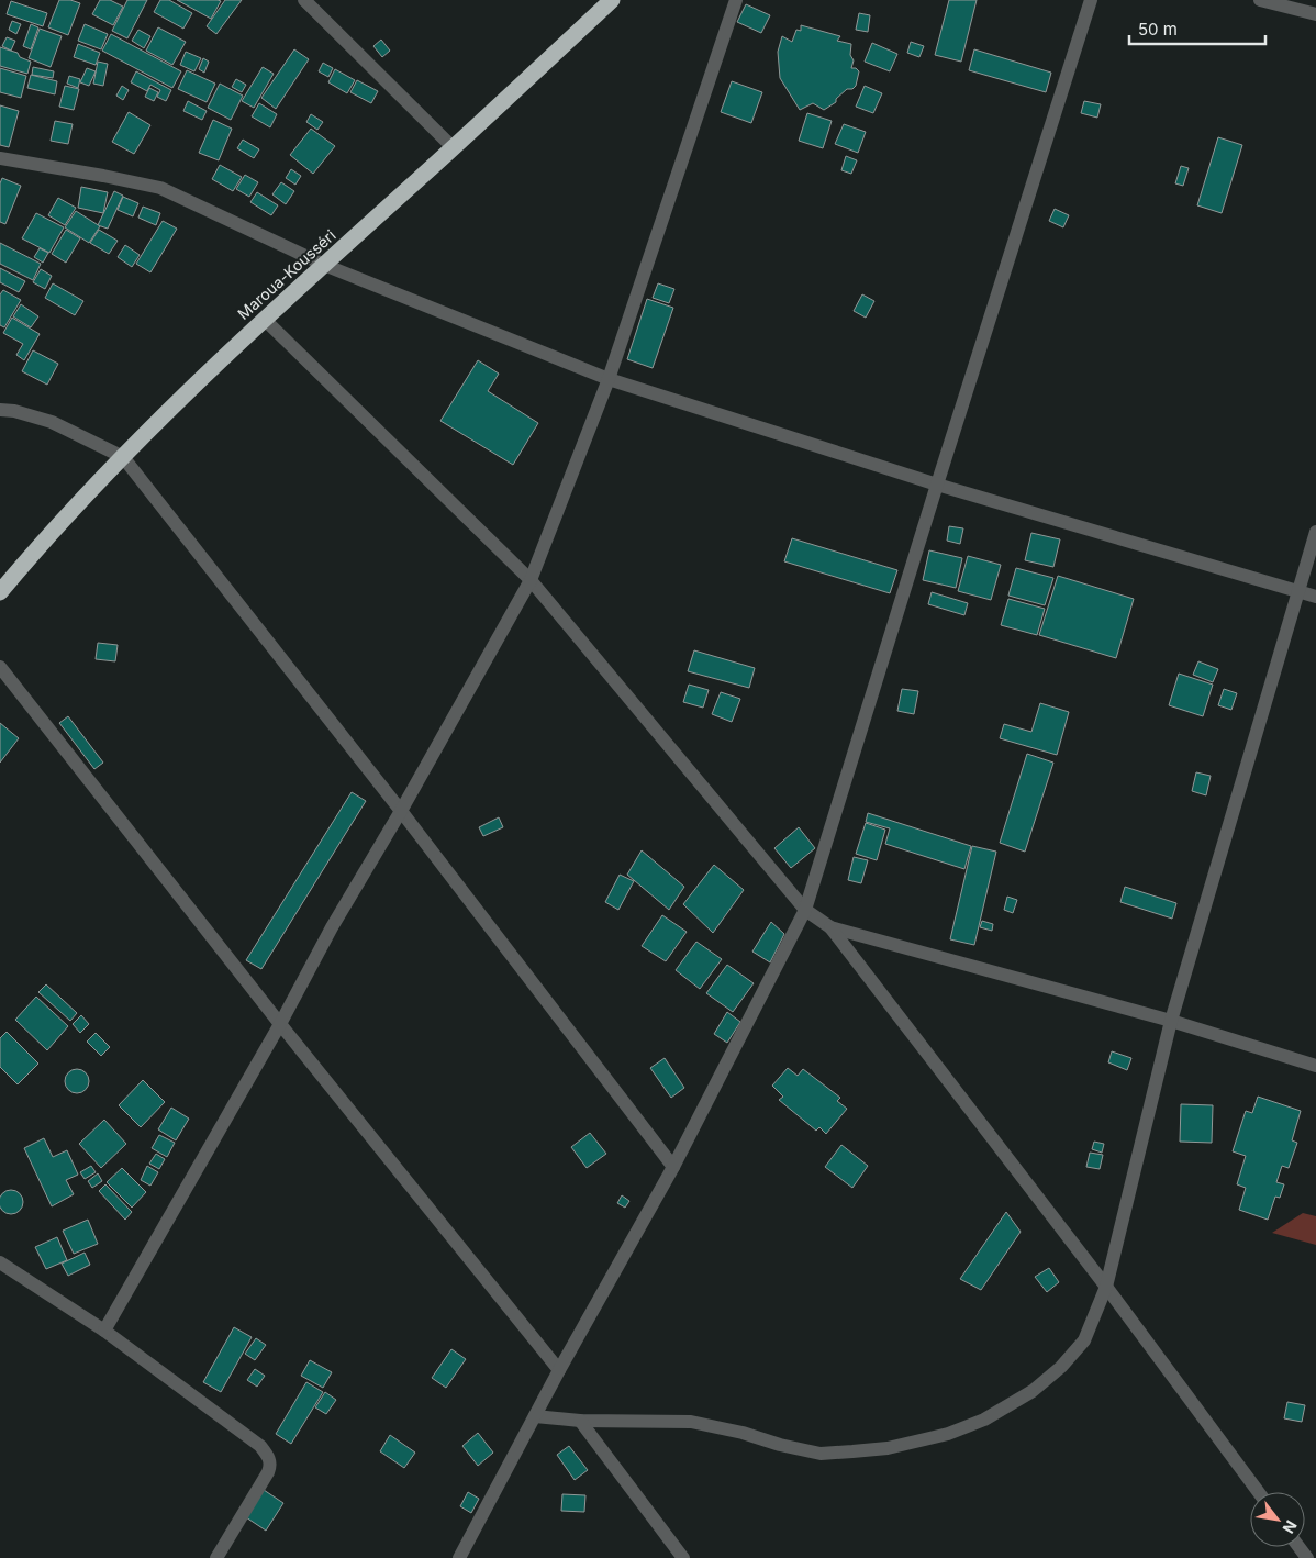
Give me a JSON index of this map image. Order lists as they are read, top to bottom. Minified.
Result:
{"streets":{"highway":["Maroua-Kousséri"]},"scale_bar":"50 m","north":"bottom right"}
